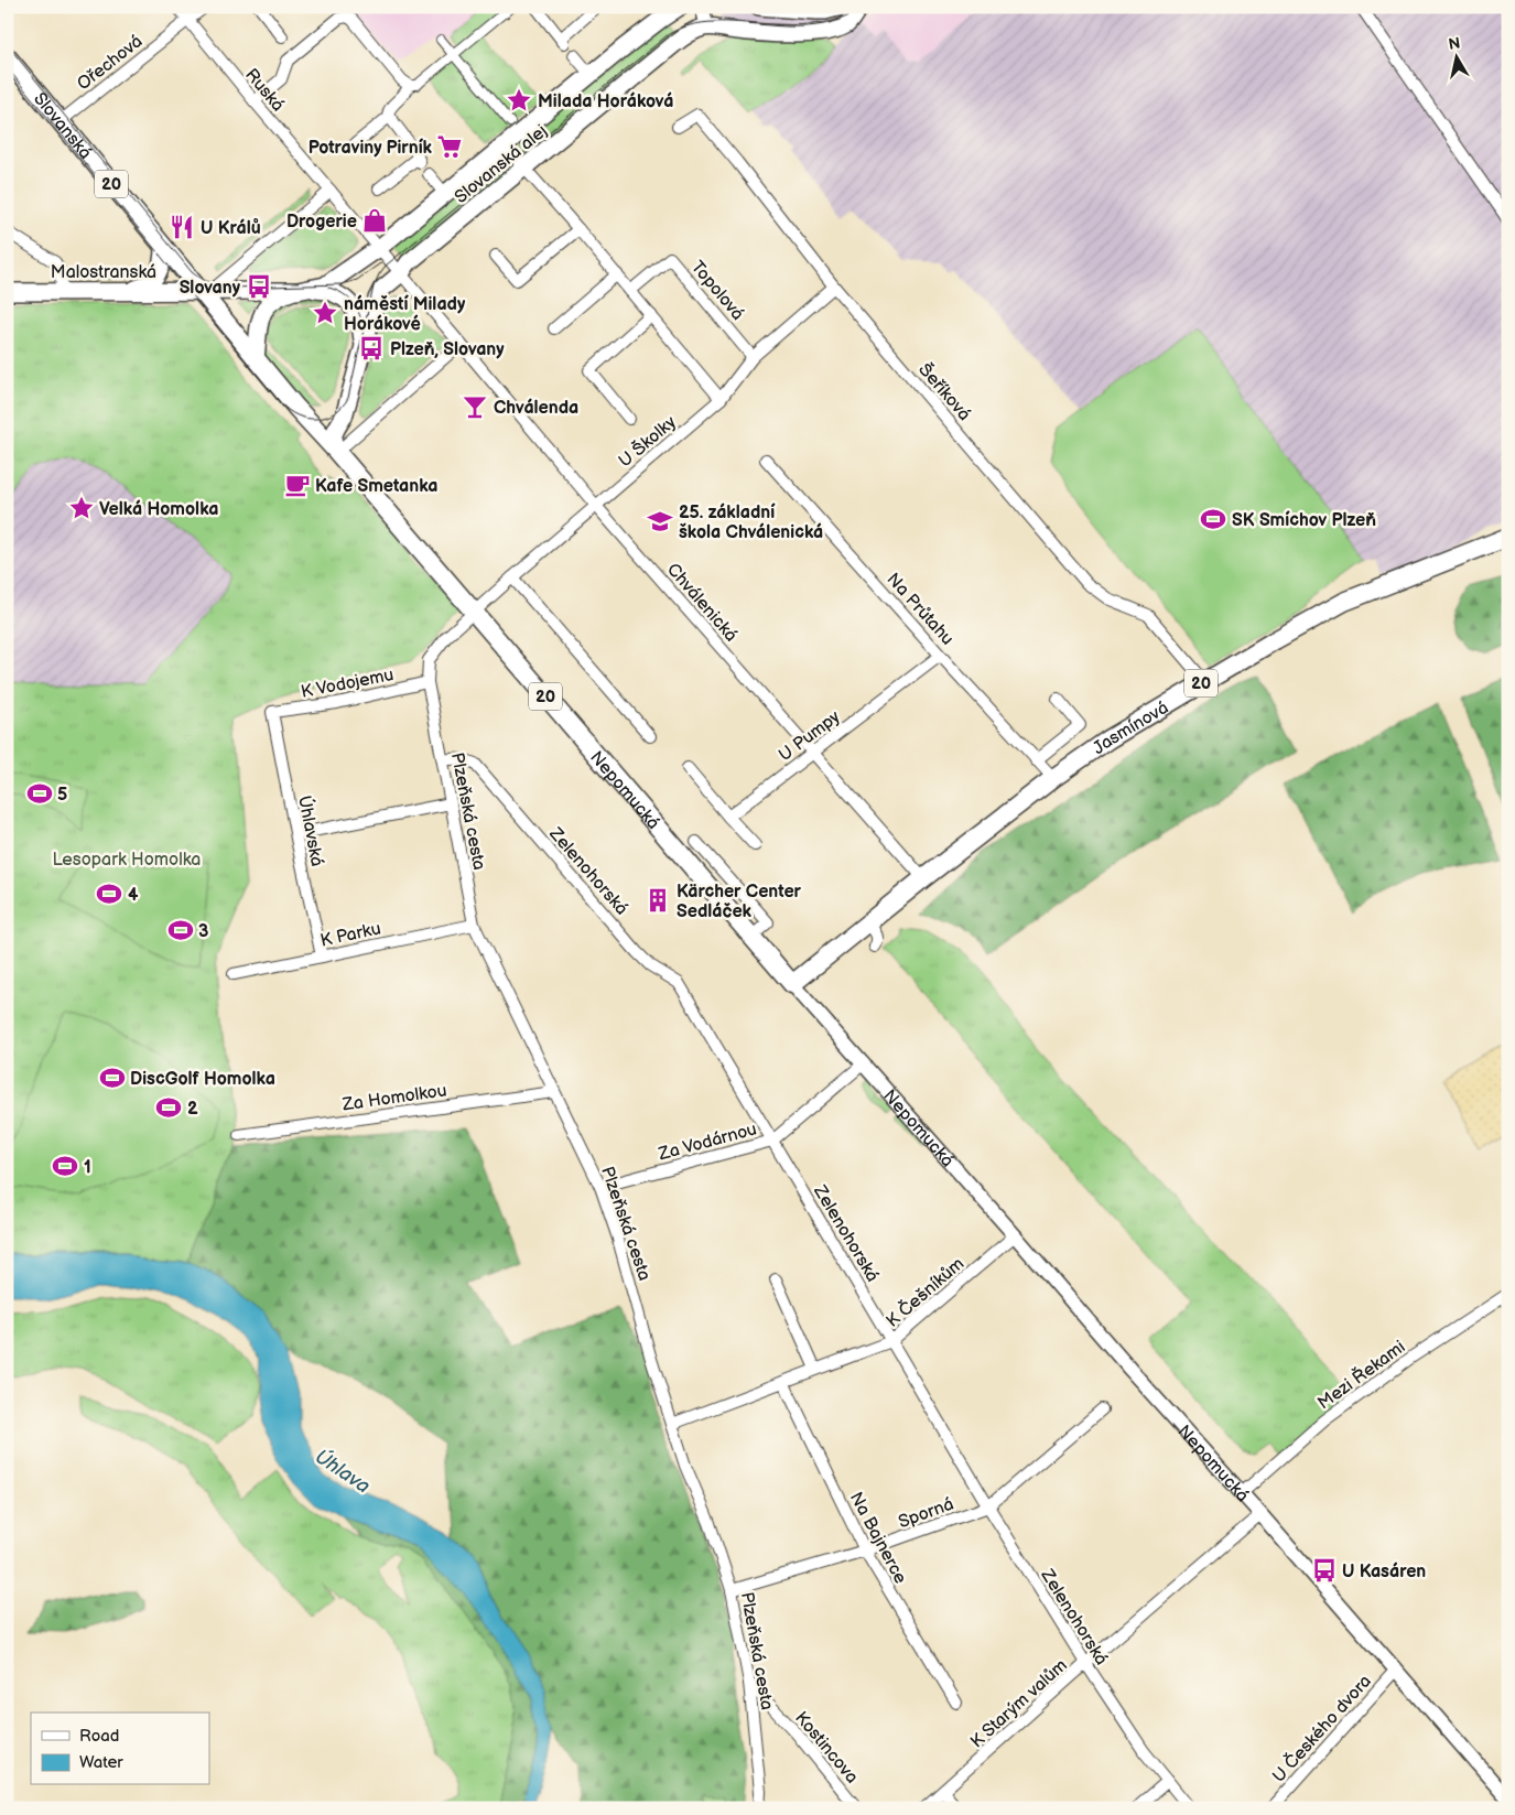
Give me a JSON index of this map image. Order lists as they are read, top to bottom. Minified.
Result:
{"streets":{"main road":["Slovanská","Slovanská alej","20","Malostranská","Jasmínová","Nepomucká"],"street":["Ořechová","Ruská","Topolová","Šeříková","U Školky","Chválenická","Na Průtahu","K Vodojemu","U Pumpy","Plzeňská cesta","Úhlavská","Zelenohorská","K Parku","Za Homolkou","Za Vodárnou","K Češníkům","Mezi Řekami","Sporná","Na Bajnerce","K Starým valům","U Českého dvora","Kostincova"]},"crossings":[["Ořechová","Ruská"],["Ořechová","Slovanská"],["Slovanská","20"],["20","Malostranská"],["20","Nepomucká"],["Topolová","U Školky"],["Šeříková","U Školky"],["Šeříková","Jasmínová"],["U Školky","Chválenická"],["U Školky","Nepomucká"],["U Školky","Plzeňská cesta"],["Chválenická","Jasmínová"],["Chválenická","U Pumpy"],["Na Průtahu","Jasmínová"],["Na Průtahu","U Pumpy"],["K Vodojemu","Plzeňská cesta"],["K Vodojemu","Úhlavská"],["Jasmínová","Nepomucká"],["Nepomucká","Plzeňská cesta"],["Nepomucká","Za Vodárnou"],["Nepomucká","K Češníkům"],["Nepomucká","Mezi Řekami"],["Nepomucká","K Starým valům"],["Nepomucká","U Českého dvora"],["Plzeňská cesta","Zelenohorská"],["Plzeňská cesta","K Parku"],["Plzeňská cesta","Za Homolkou"],["Plzeňská cesta","Za Vodárnou"],["Plzeňská cesta","K Češníkům"],["Plzeňská cesta","Sporná"],["Plzeňská cesta","Kostincova"],["Úhlavská","K Parku"],["Zelenohorská","Za Vodárnou"],["Zelenohorská","K Češníkům"],["Zelenohorská","Sporná"],["Zelenohorská","K Starým valům"],["K Češníkům","Na Bajnerce"],["Sporná","Na Bajnerce"]],"water":["Úhlava"],"parks":["Lesopark Homolka"],"places":{"place":["Milada Horáková","náměstí Milady Horákové","Velká Homolka"],"supermarket":["Potraviny Pirník"],"shop":["Drogerie"],"restaurant":["U Králů"],"bus stop":["Slovany","Plzeň, Slovany","U Kasáren"],"bar":["Chválenda"],"cafe":["Kafe Smetanka"],"sports":["SK Smíchov Plzeň","5","4","3","DiscGolf Homolka","2","1"],"school or university":["25. základní škola Chválenická"],"building":["Kärcher Center Sedláček"]},"legend":["Road","Water"],"north":"top"}
